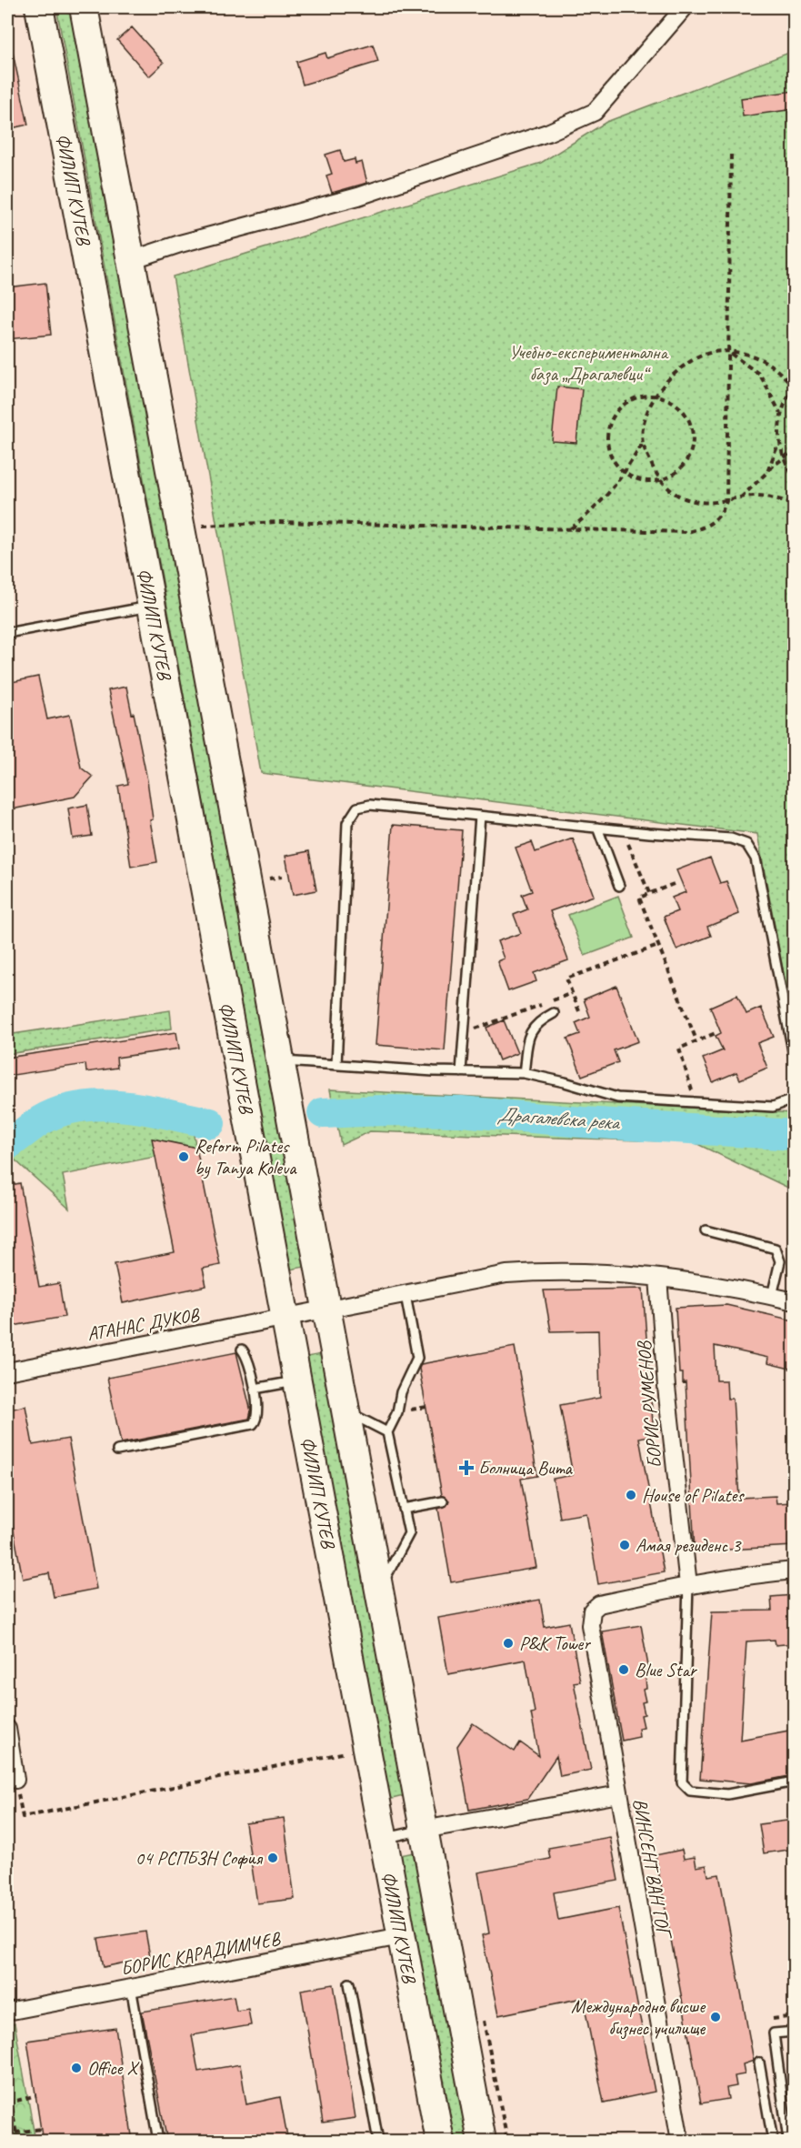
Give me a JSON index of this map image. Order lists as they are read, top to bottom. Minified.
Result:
{"streets":{"main road":["ФИЛИП КУТЕВ"],"street":["АТАНАС ДУКОВ","БОРИС РУМЕНОВ","ВИНСЕНТ ВАН ГОГ","БОРИС КАРАДИМЧЕВ"]},"crossings":[["ФИЛИП КУТЕВ","АТАНАС ДУКОВ"],["ФИЛИП КУТЕВ","БОРИС КАРАДИМЧЕВ"],["АТАНАС ДУКОВ","БОРИС РУМЕНОВ"]],"water":["Драгалевска река"],"parks":["Учебно-експериментална база „Драгалевци“"],"places":{"other":["Reform Pilates by Tanya Koleva","House of Pilates","Амая резиденс 3","P&K Tower","Blue Star","04 РСПБЗН София","Международно висше бизнес училище","Office X"],"health":["Болница Вита"]}}
